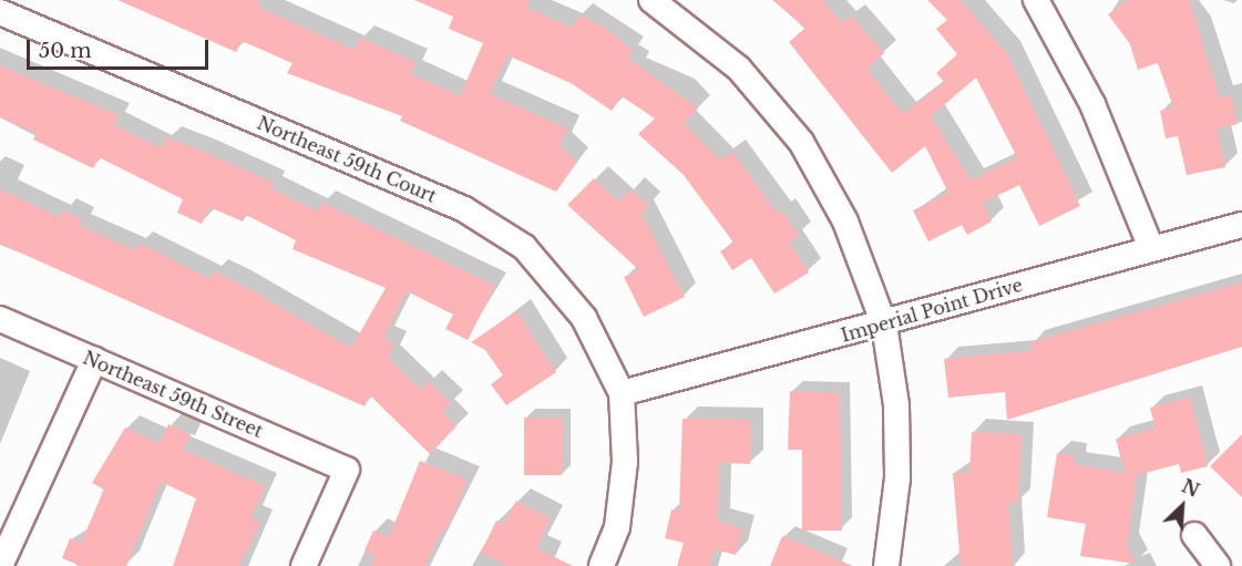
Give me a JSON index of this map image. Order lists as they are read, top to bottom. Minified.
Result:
{"streets":{"street":["Northeast 59th Court","Imperial Point Drive","Northeast 59th Street"]},"crossings":[["Northeast 59th Court","Imperial Point Drive"]],"scale_bar":"50 m","north":"top right"}
